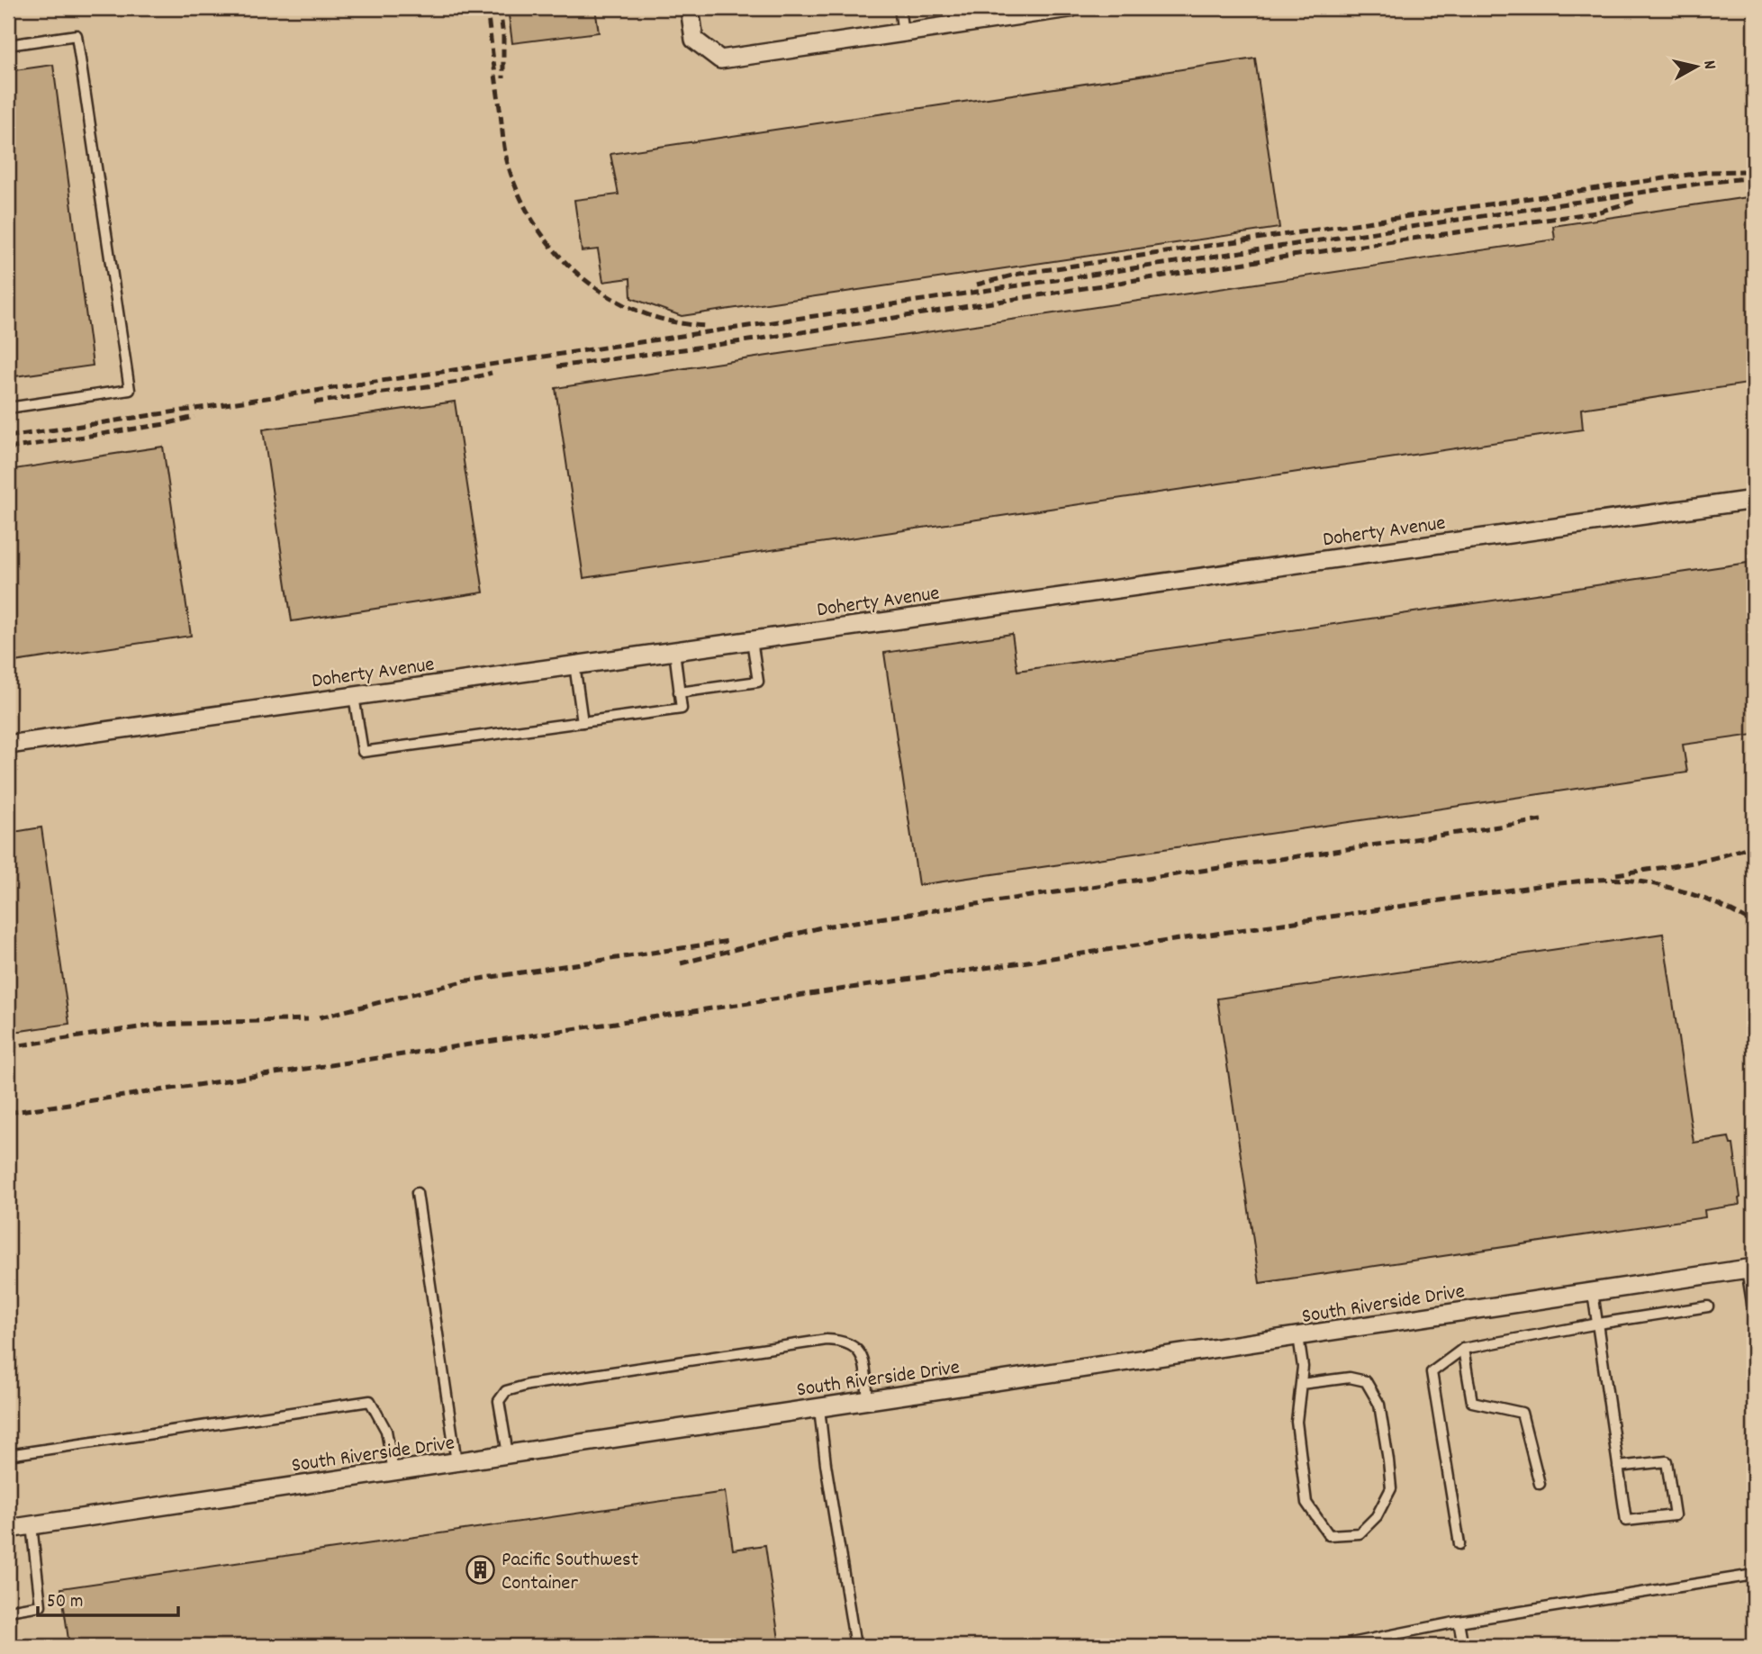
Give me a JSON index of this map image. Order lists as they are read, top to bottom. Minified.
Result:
{"streets":{"street":["Doherty Avenue","South Riverside Drive"]},"places":{"building":["Pacific Southwest Container"]},"scale_bar":"50 m","north":"right"}
